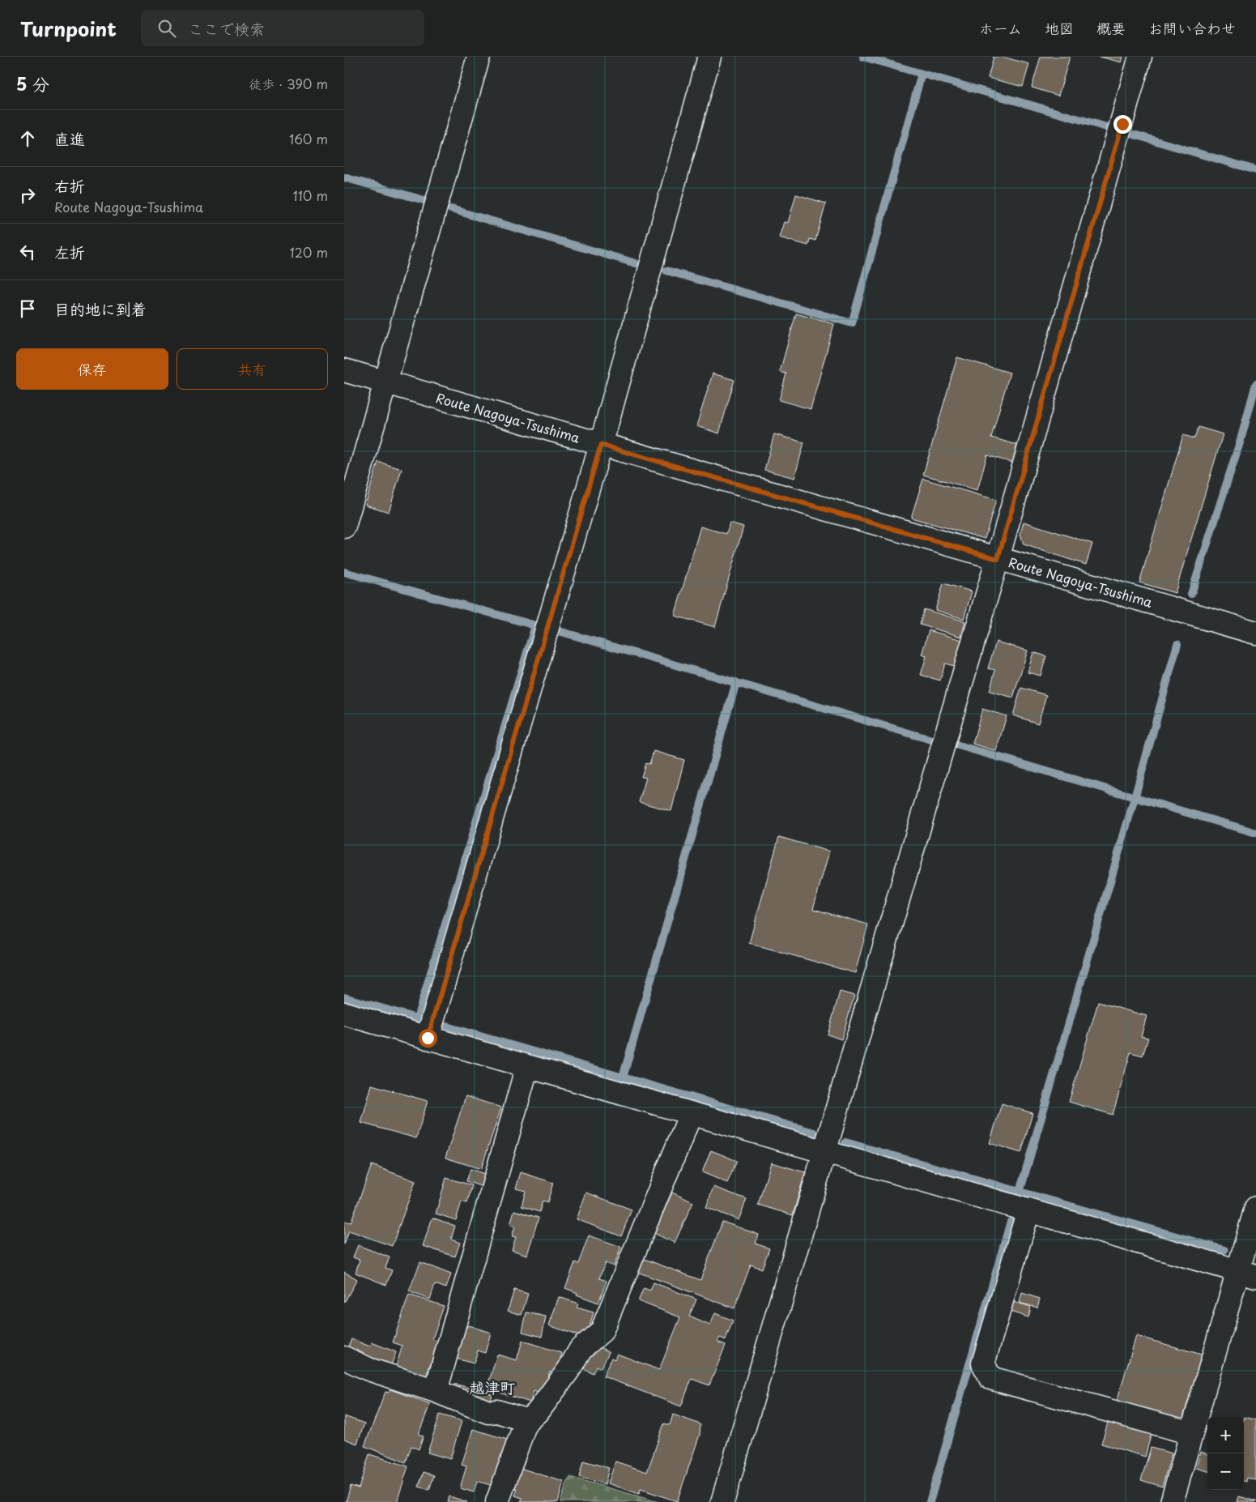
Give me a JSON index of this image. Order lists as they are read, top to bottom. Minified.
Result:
{"streets":{"street":["Route Nagoya-Tsushima"]},"districts":["越津町"],"page":{"header":"Turnpoint","search":"ここで検索","nav":["ホーム","地図","概要","お問い合わせ"],"heading":["5 分","徒歩 · 390 m"],"list":[["直進","160 m"],["右折","Route Nagoya-Tsushima","110 m"],["左折","120 m"],"目的地に到着"],"buttons":["保存","共有"],"map_buttons":["+","−"]}}
